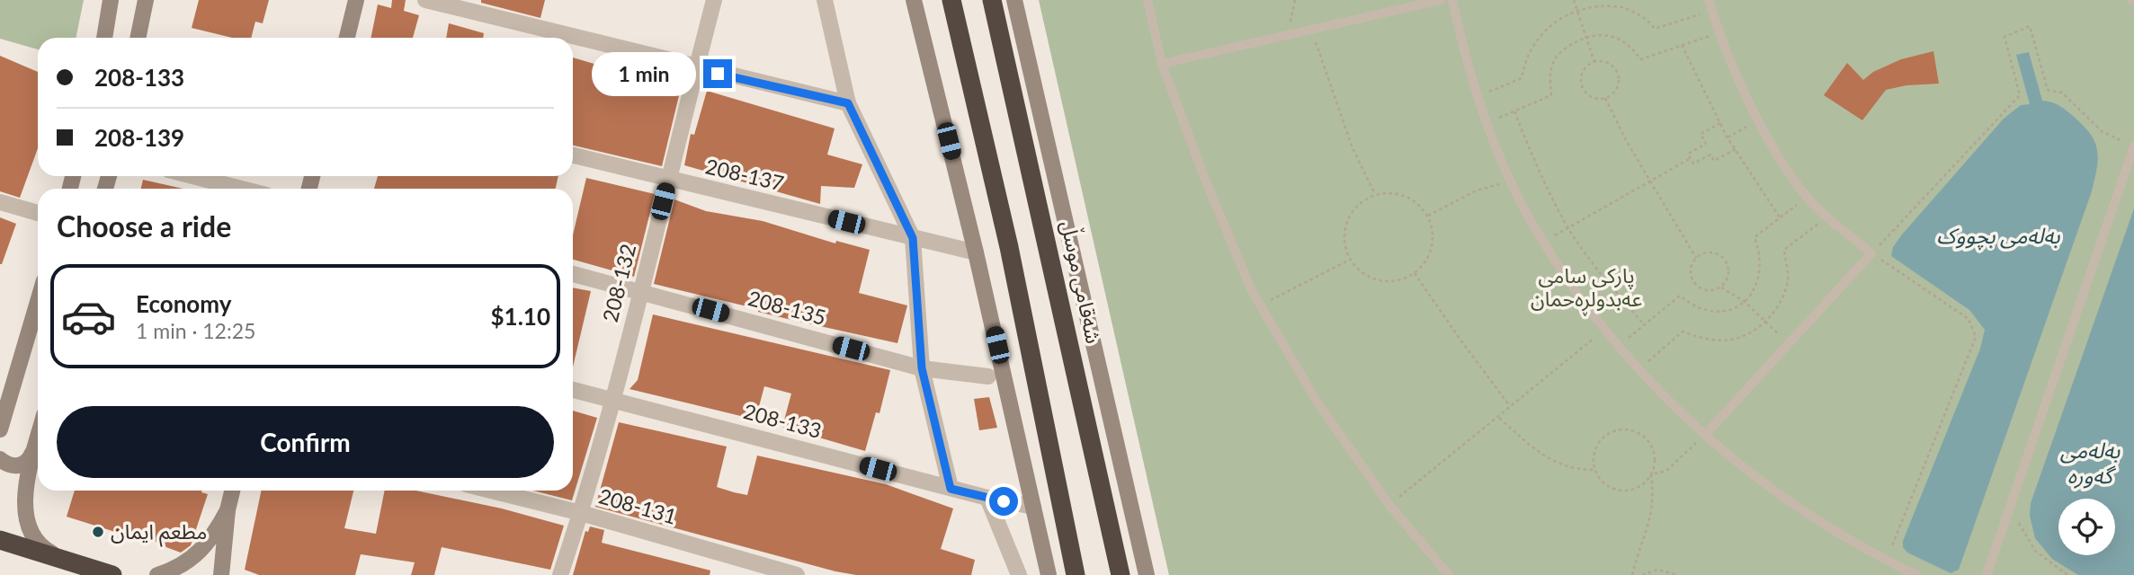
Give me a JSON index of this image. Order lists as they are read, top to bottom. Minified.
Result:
{"streets":{"highway":["شەقامی موسڵ"],"street":["208-137","208-132","208-135","208-133","208-131"]},"crossings":[["208-137","208-132"],["208-132","208-135"],["208-132","208-133"],["208-132","208-131"]],"water":["بەلەمی بچووک","بەلەمی گەورە"],"parks":["پارکی سامی عەبدولڕەحمان"],"places":["مطعم ايمان"],"page":{"banner":["208-133","208-139"],"bubble":"1 min","heading":"Choose a ride","list":[{"name":"Economy","note":"1 min · 12:25","value":"$1.10"}],"buttons":"Confirm"}}
